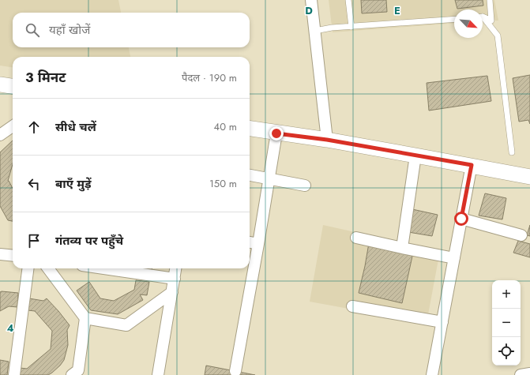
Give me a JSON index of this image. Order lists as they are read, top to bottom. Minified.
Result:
{"north":"bottom right","page":{"search":"यहाँ खोजें","heading":["3 मिनट","पैदल · 190 m"],"list":[["सीधे चलें","40 m"],["बाएँ मुड़ें","150 m"],"गंतव्य पर पहुँचे"],"map_buttons":["+","−"]},"grid":{"columns":["D","E"],"rows":["4"]}}
